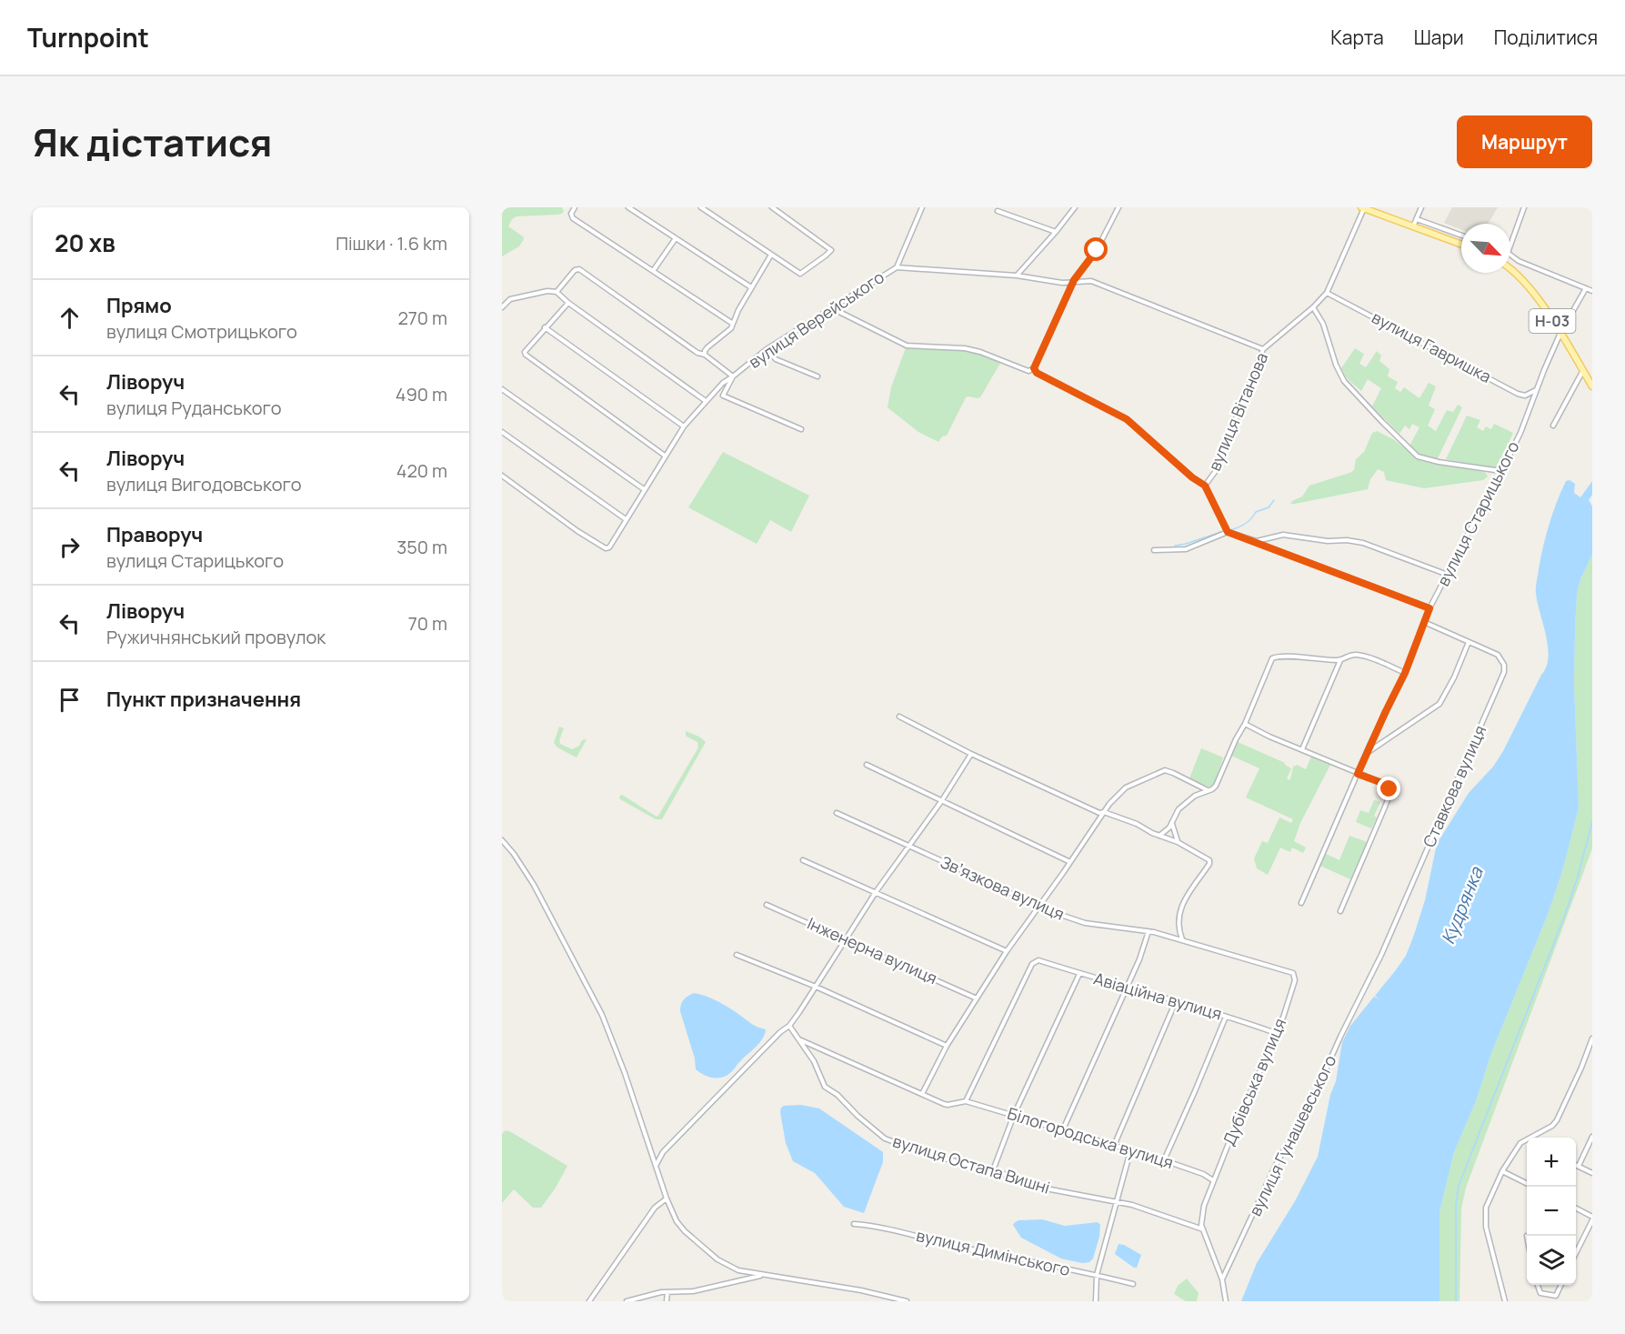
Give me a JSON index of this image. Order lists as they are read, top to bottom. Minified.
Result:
{"streets":{"main road":["Н-03"],"street":["вулиця Верейського","вулиця Гавришка","вулиця Вітанова","вулиця Старицького","Ставкова вулиця","Звʼязкова вулиця","Інженерна вулиця","Авіаційна вулиця","Дубівська вулиця","вулиця Гунашевського","Білогородська вулиця","вулиця Остапа Вишні","вулиця Димінського"]},"crossings":[["вулиця Верейського","вулиця Вітанова"],["Н-03","вулиця Старицького"],["вулиця Гавришка","вулиця Вітанова"],["вулиця Гавришка","вулиця Старицького"],["вулиця Старицького","Ставкова вулиця"],["Ставкова вулиця","вулиця Гунашевського"],["Звʼязкова вулиця","Дубівська вулиця"],["Авіаційна вулиця","Дубівська вулиця"],["Авіаційна вулиця","Білогородська вулиця"],["Дубівська вулиця","вулиця Гунашевського"],["Дубівська вулиця","Білогородська вулиця"],["Дубівська вулиця","вулиця Остапа Вишні"]],"water":["Кудрянка"],"north":"bottom right","page":{"header":"Turnpoint","nav":["Карта","Шари","Поділитися"],"title":"Як дістатися","buttons":"Маршрут","heading":["20 хв","Пішки · 1.6 km"],"list":[["Прямо","вулиця Смотрицького","270 m"],["Ліворуч","вулиця Руданського","490 m"],["Ліворуч","вулиця Вигодовського","420 m"],["Праворуч","вулиця Старицького","350 m"],["Ліворуч","Ружичнянський провулок","70 m"],"Пункт призначення"],"map_buttons":["+","−"]}}
